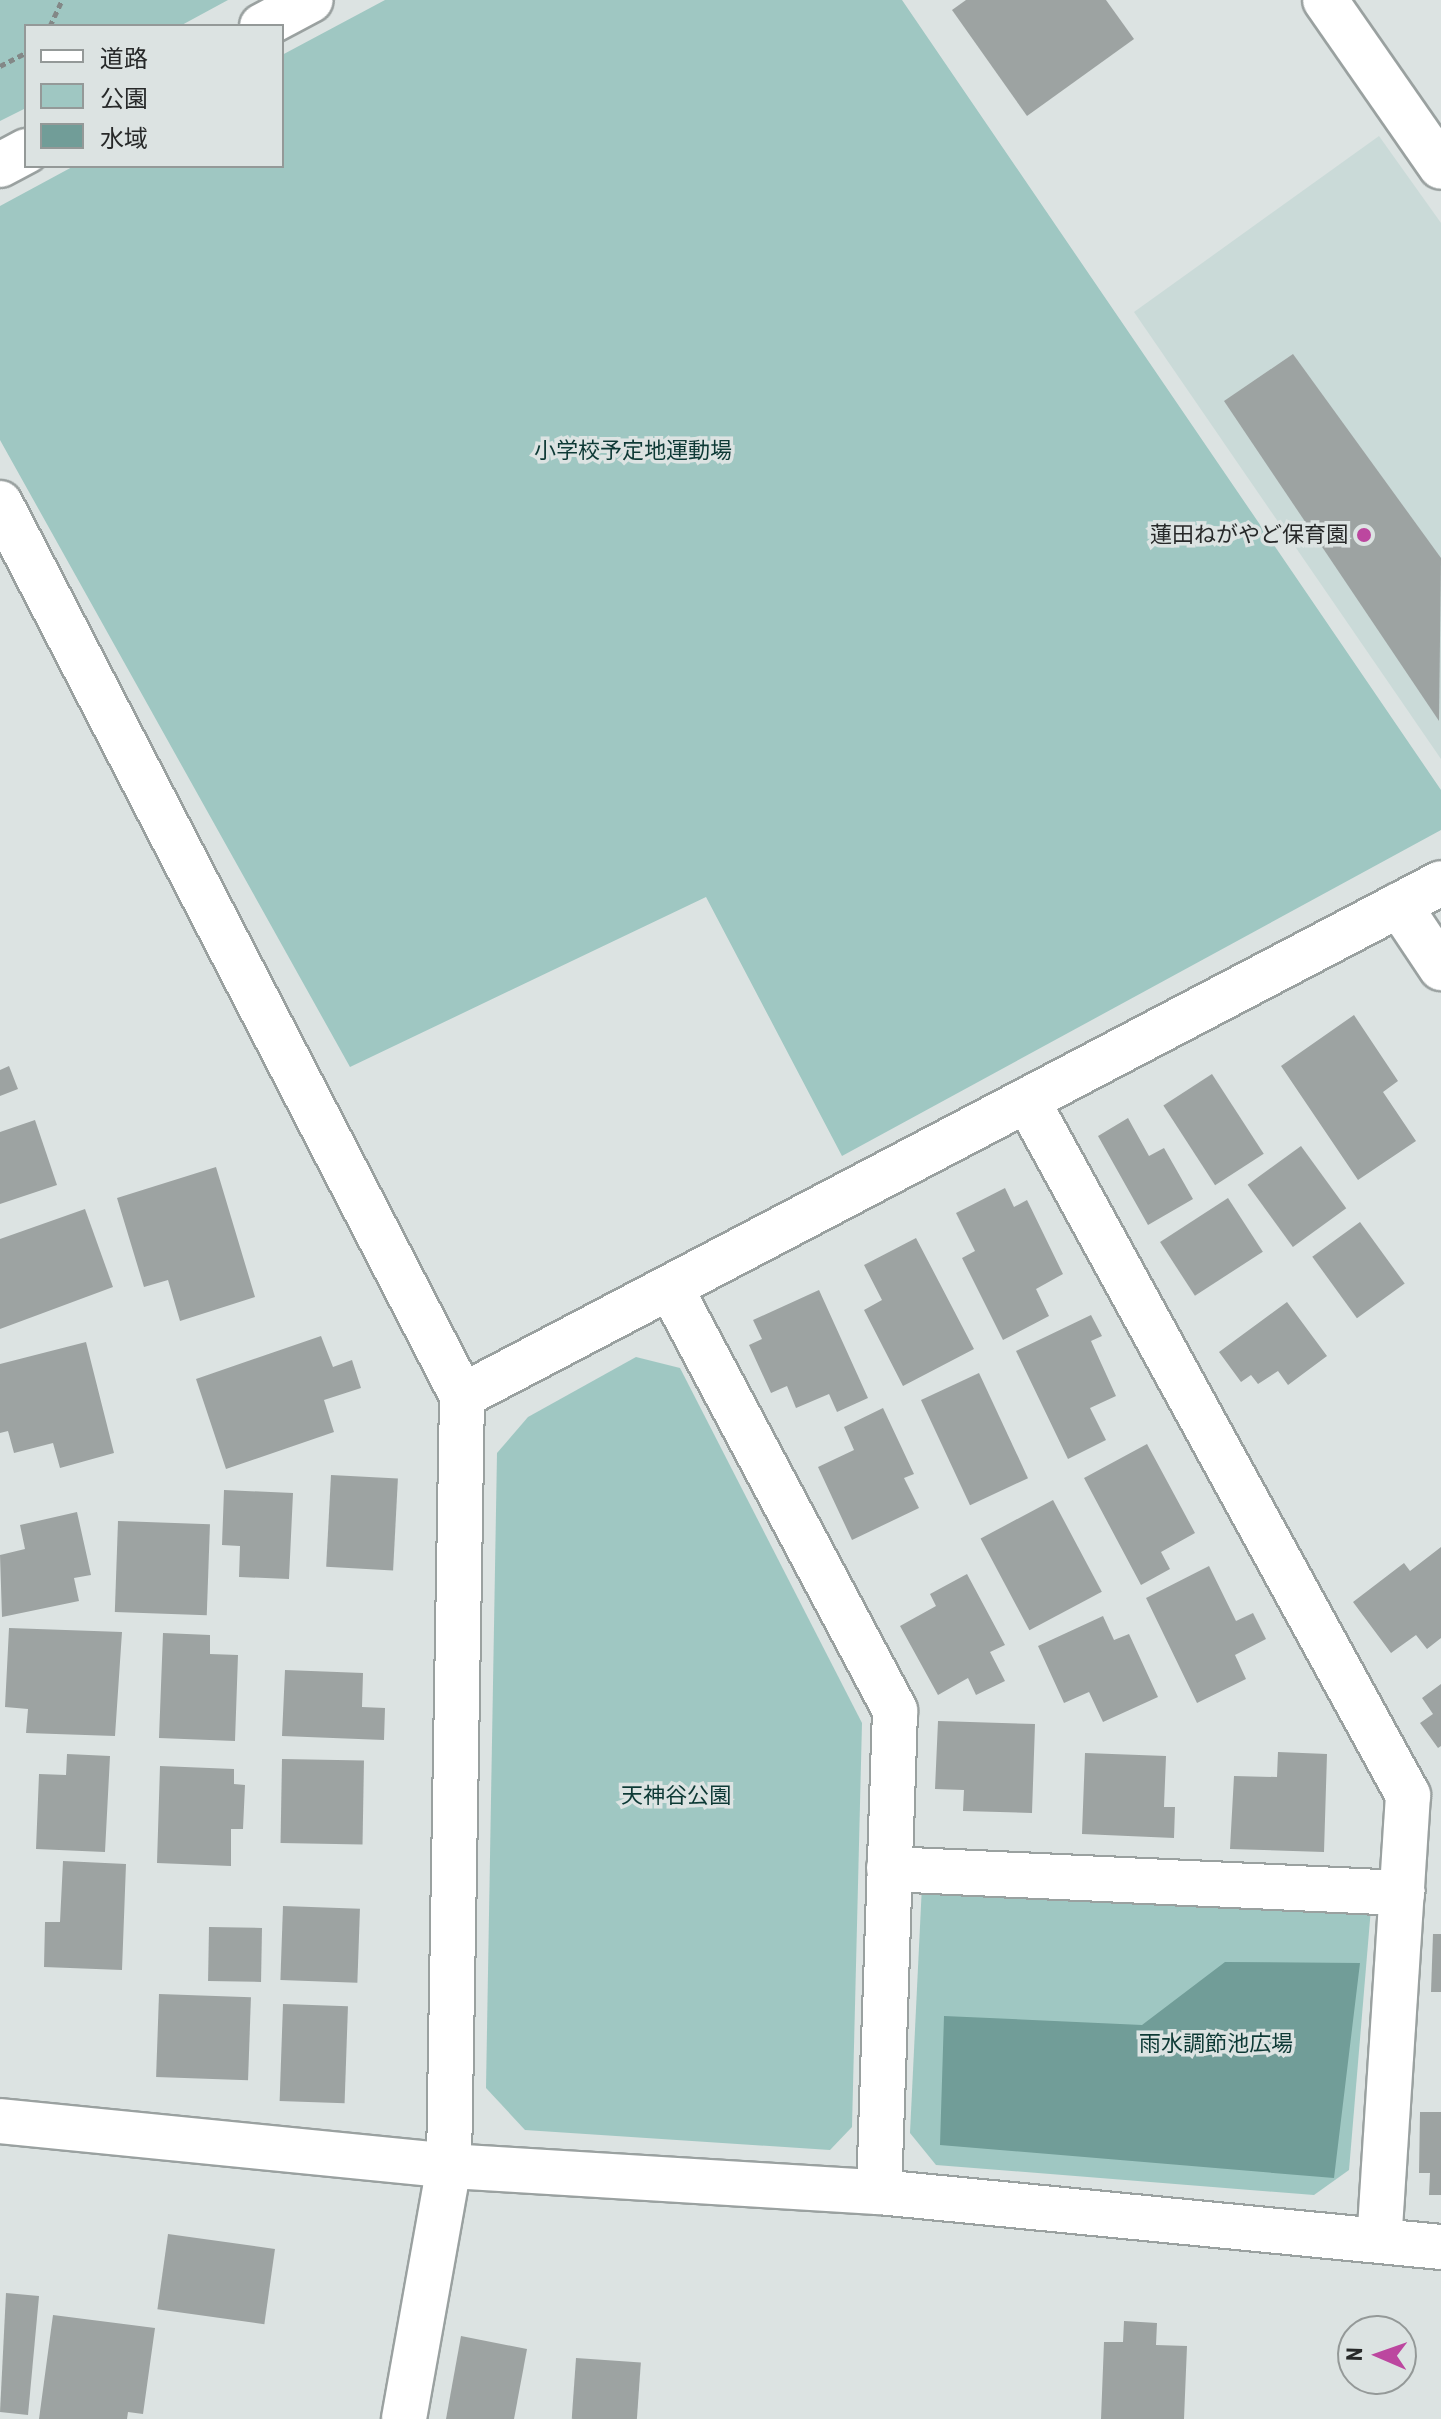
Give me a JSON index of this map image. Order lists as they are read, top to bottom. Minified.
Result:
{"parks":["小学校予定地運動場","天神谷公園","雨水調節池広場"],"places":["蓮田ねがやど保育園"],"legend":["道路","公園","水域"],"north":"left"}
